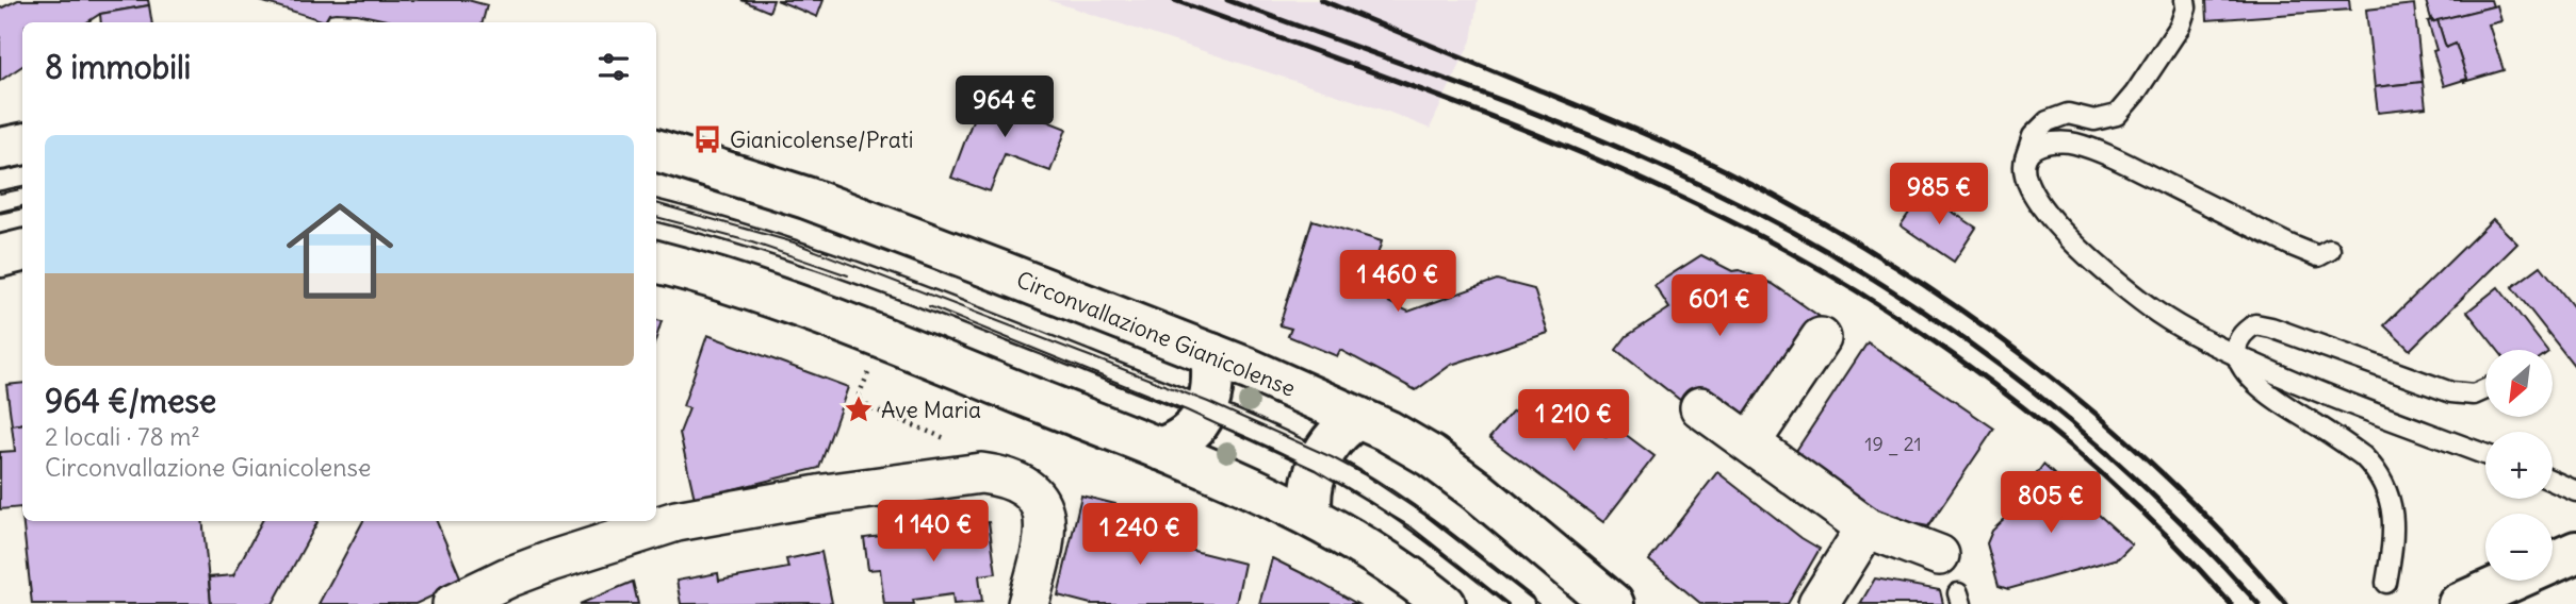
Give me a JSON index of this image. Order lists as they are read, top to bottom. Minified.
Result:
{"streets":{"main road":["Circonvallazione Gianicolense"]},"places":{"bus stop":["Gianicolense/Prati"],"place":["Ave Maria"]},"house_numbers":["19 _ 21"],"north":"bottom left","page":{"heading":"8 immobili","price":["964 €","985 €","1 460 €","601 €","1 210 €","805 €","1 140 €","1 240 €"],"list":[{"name":"964 €/mese","note":"2 locali · 78 m² · Circonvallazione Gianicolense"}],"map_buttons":["+","−"]}}
